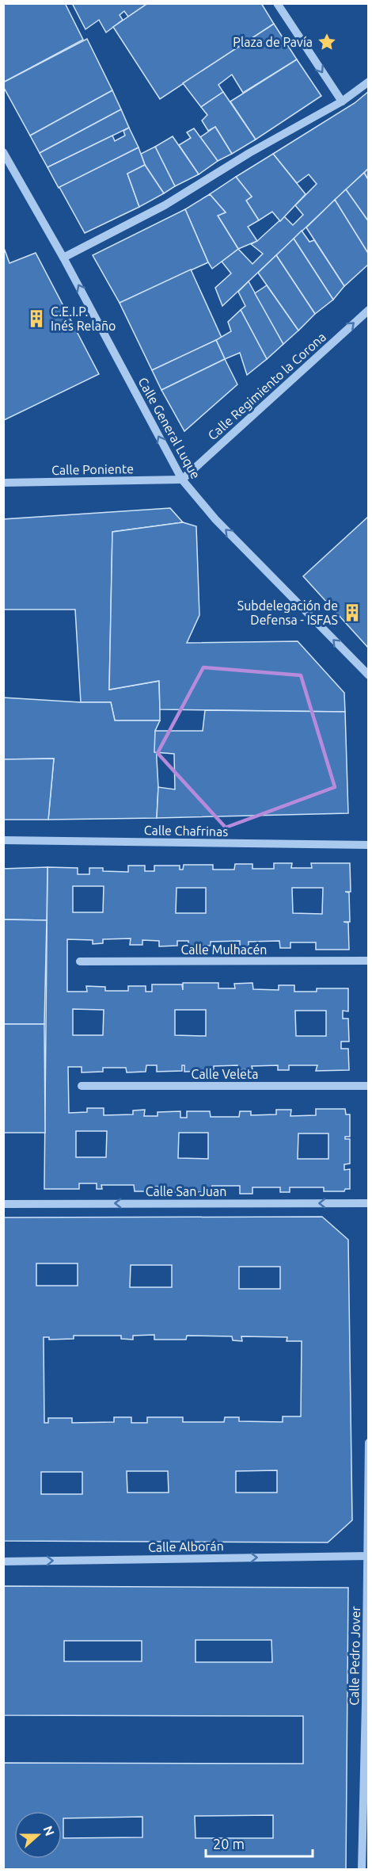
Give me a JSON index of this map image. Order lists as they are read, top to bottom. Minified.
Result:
{"streets":{"street":["Calle Regimiento la Corona","Calle General Luque","Calle Poniente","Calle Chafrinas","Calle Mulhacén","Calle Veleta","Calle San Juan","Calle Alborán","Calle Pedro Jover"]},"crossings":[["Calle Regimiento la Corona","Calle General Luque"],["Calle Regimiento la Corona","Calle Poniente"],["Calle General Luque","Calle Poniente"],["Calle Alborán","Calle Pedro Jover"]],"one_way":["Calle Regimiento la Corona","Calle General Luque","Calle San Juan","Calle Alborán"],"places":{"place":["Plaza de Pavía"],"building":["C.E.I.P. Inés Relaño","Subdelegación de Defensa - ISFAS"]},"scale_bar":"20 m","north":"right"}
